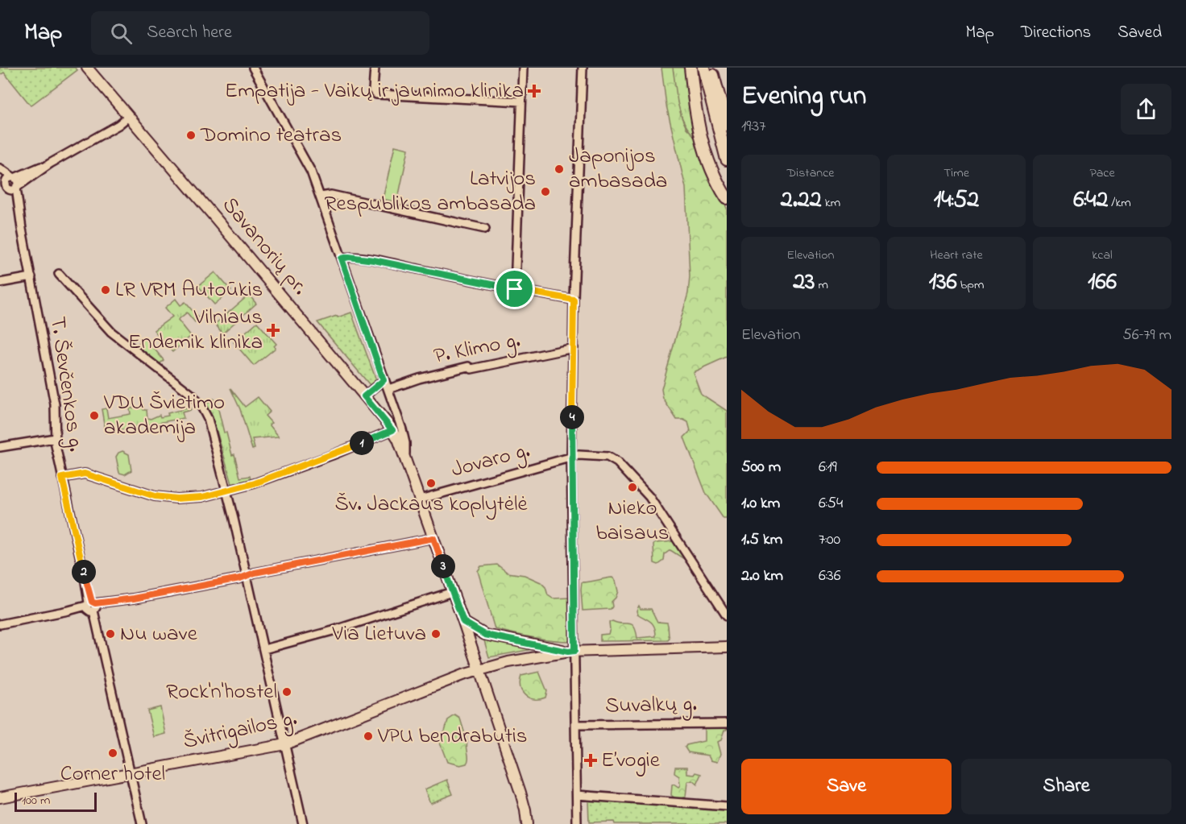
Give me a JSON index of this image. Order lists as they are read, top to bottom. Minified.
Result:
{"streets":{"main road":["Savanorių pr.","Švitrigailos g."],"street":["P. Klimo g.","T. Ševčenkos g.","Jovaro g.","Suvalkų g."]},"crossings":[["Savanorių pr.","Jovaro g."],["Savanorių pr.","Švitrigailos g."],["T. Ševčenkos g.","Švitrigailos g."]],"places":{"health":["Empatija - Vaikų ir jaunimo klinika","Vilniaus Endemik klinika","E’vogie"],"other":["Domino teatras","Japonijos ambasada","Latvijos Respublikos ambasada","LR VRM Autoūkis","VDU Švietimo akademija","Šv. Jackaus koplytėlė","Nieko baisaus","Nu wave","Via Lietuva","Rock'n'hostel","VPU bendrabutis","Corner hotel"]},"scale_bar":"100 m","page":{"header":"Map","search":"Search here","nav":["Map","Directions","Saved"],"heading":["Evening run","19:37"],"stats":[["Distance","2.22 km"],["Time","14:52"],["Pace","6:42 /km"],["Elevation","23 m"],["Heart rate","136 bpm"],["kcal","166"]],"chart":["Elevation","56–79 m"],"pins":["4","1","3","2"],"list":[{"name":"500 m","note":"6:19"},{"name":"1.0 km","note":"6:54"},{"name":"1.5 km","note":"7:00"},{"name":"2.0 km","note":"6:36"}],"buttons":["Save","Share"],"scale":"100 m"}}
